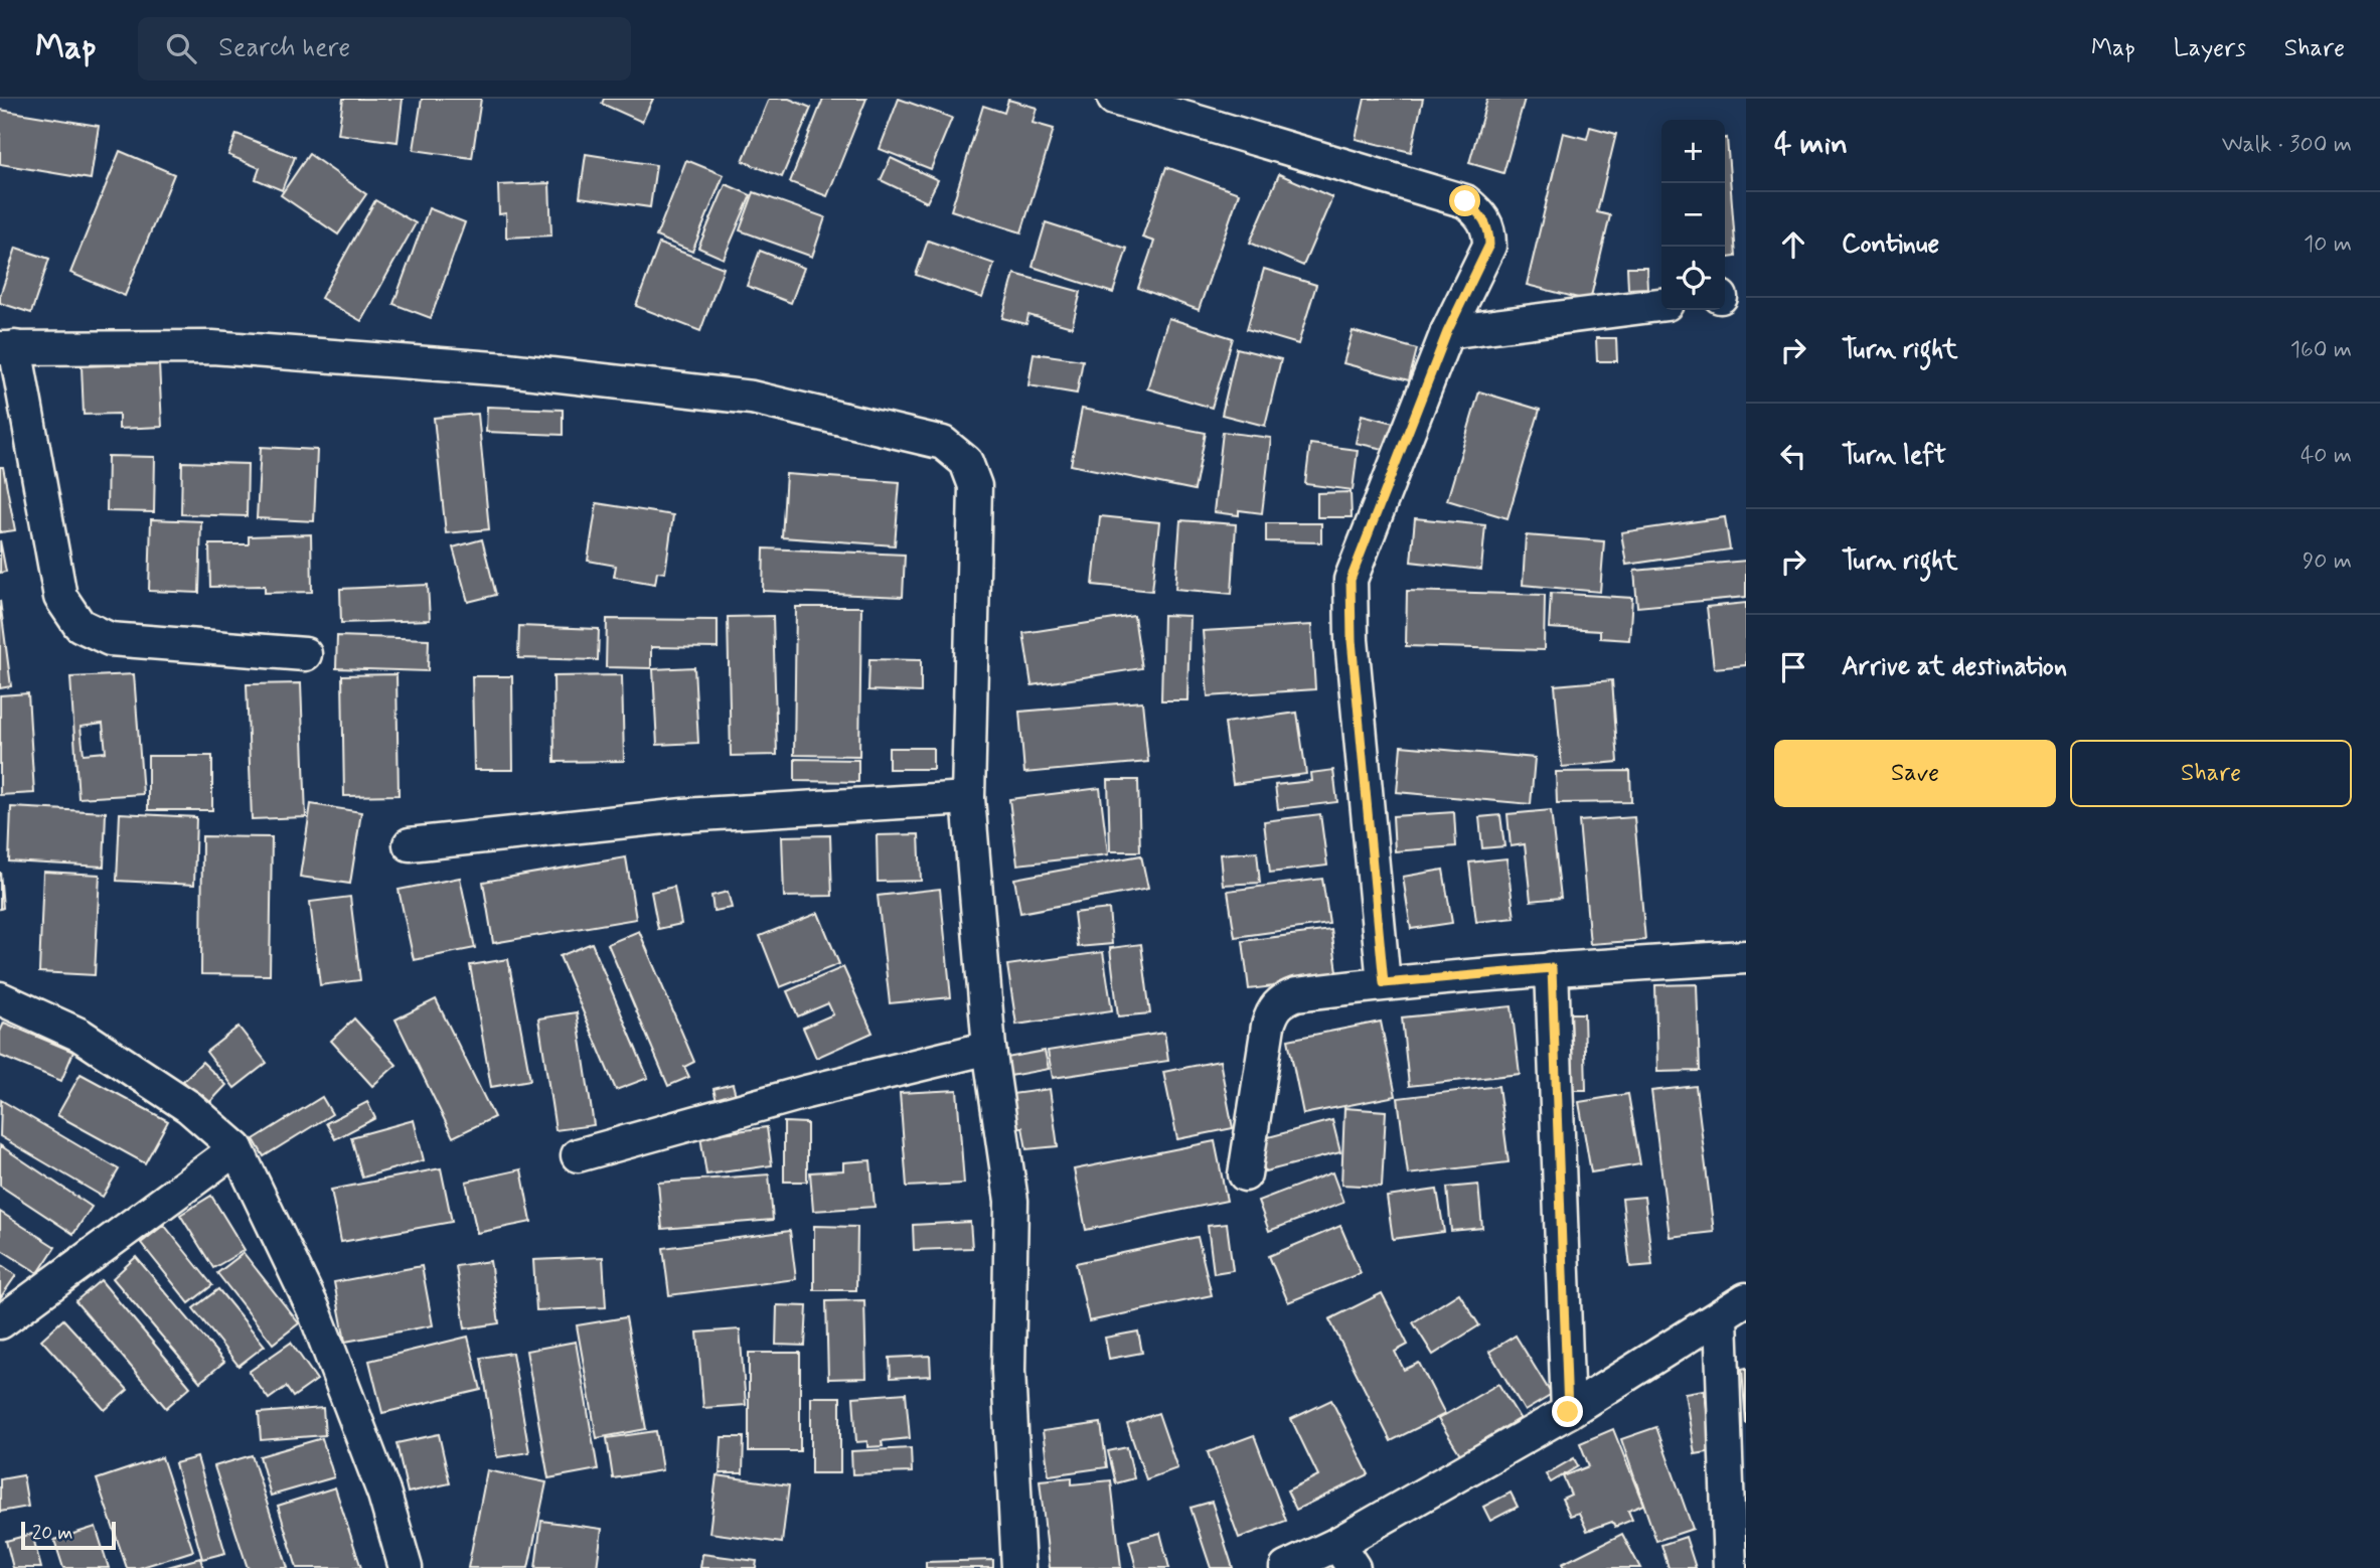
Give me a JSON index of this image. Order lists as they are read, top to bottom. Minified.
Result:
{"scale_bar":"20 m","page":{"header":"Map","search":"Search here","nav":["Map","Layers","Share"],"heading":["4 min","Walk · 300 m"],"map_buttons":["+","−"],"list":[["Continue","10 m"],["Turn right","160 m"],["Turn left","40 m"],["Turn right","90 m"],"Arrive at destination"],"buttons":["Save","Share"],"scale":"20 m"}}
